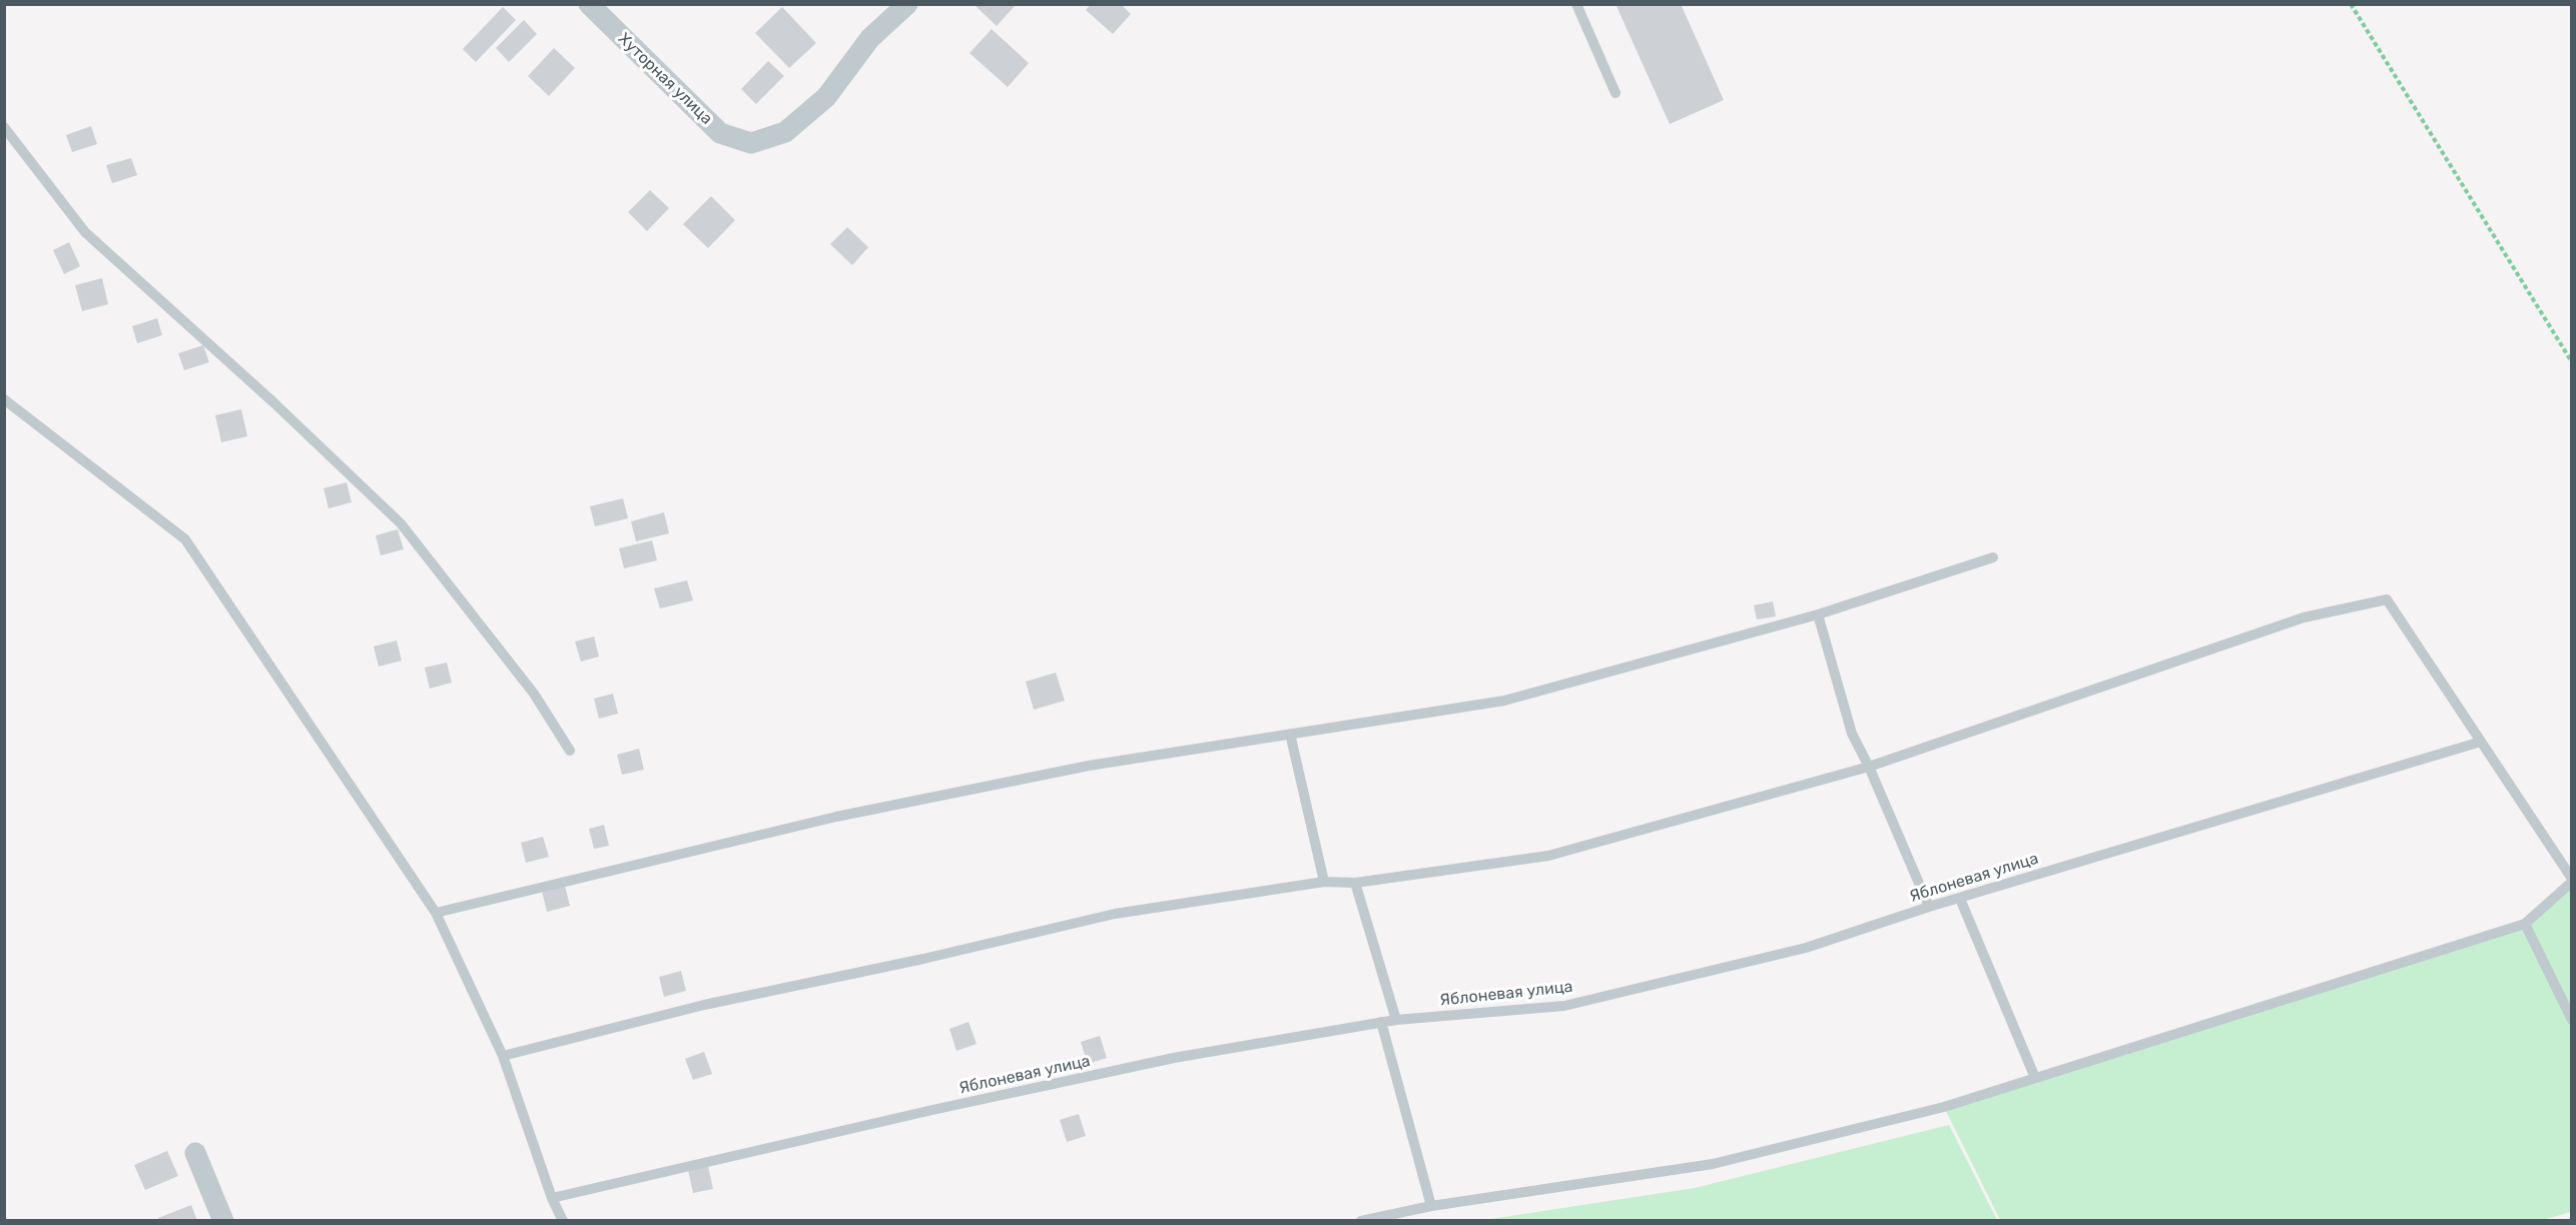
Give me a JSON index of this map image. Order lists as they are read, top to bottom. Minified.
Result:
{"streets":{"street":["Хуторная улица"],"lane":["Яблоневая улица"]}}
